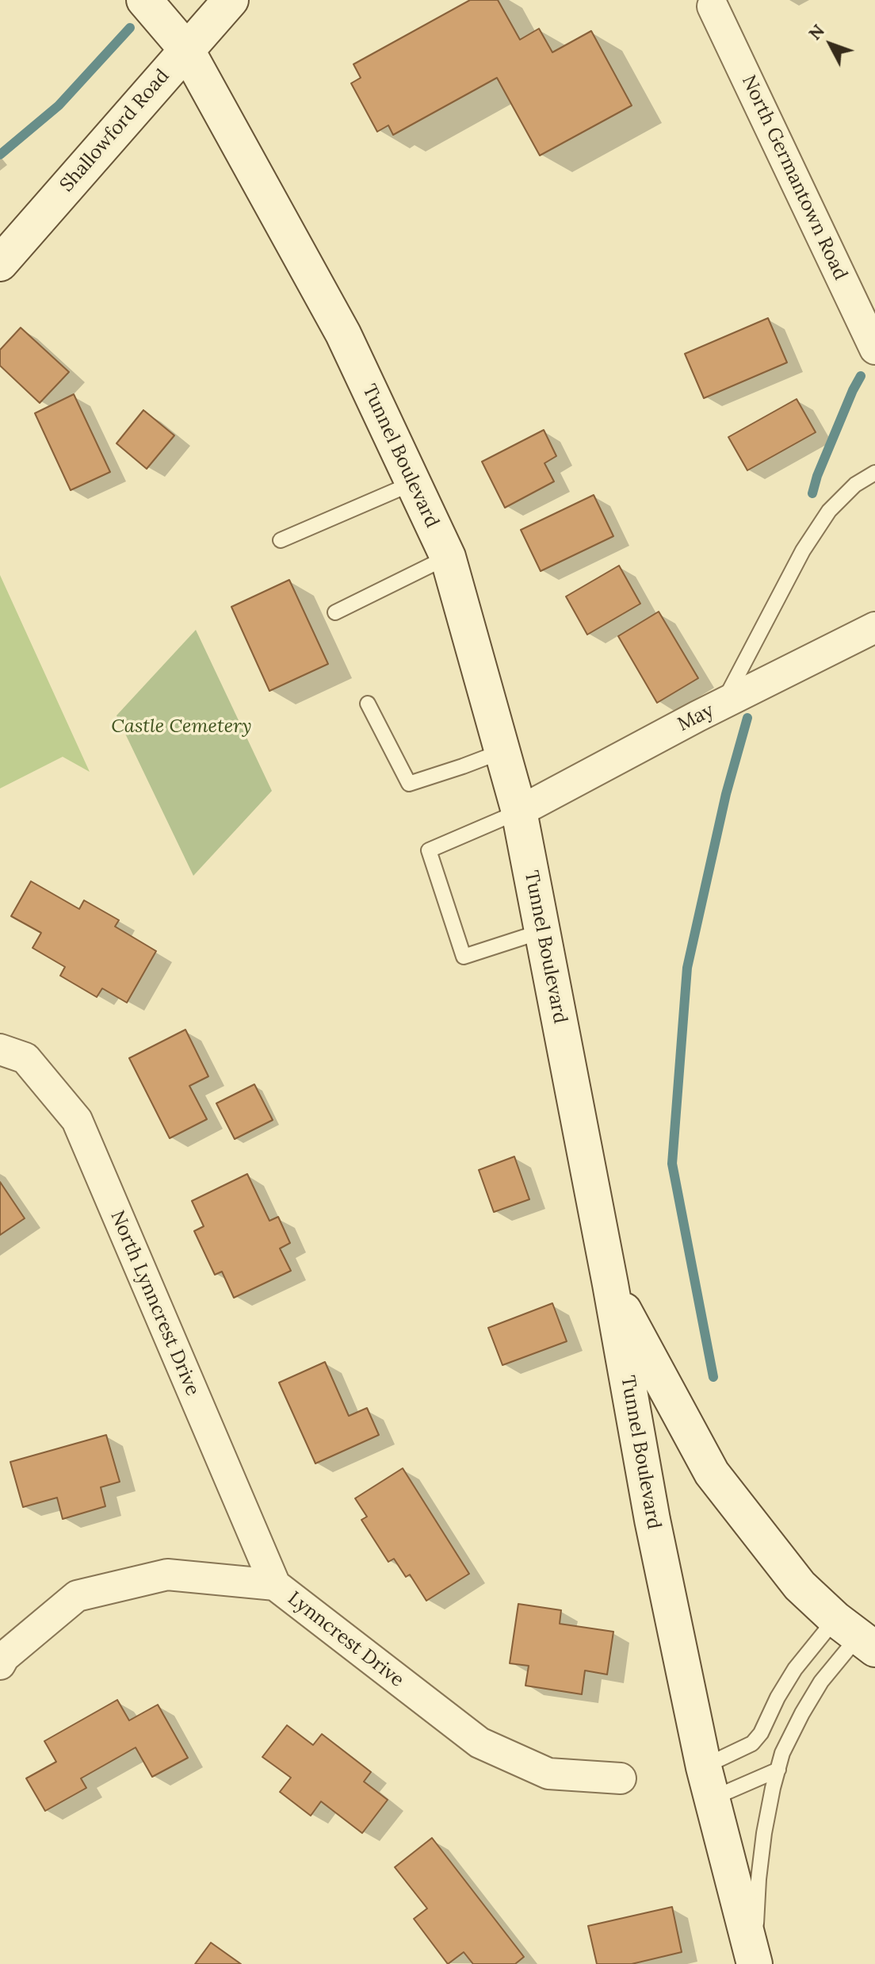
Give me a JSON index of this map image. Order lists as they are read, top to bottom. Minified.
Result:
{"streets":{"main road":["Shallowford Road","Tunnel Boulevard"],"street":["North Germantown Road","May","North Lynncrest Drive","Lynncrest Drive"]},"crossings":[["Shallowford Road","Tunnel Boulevard"],["Tunnel Boulevard","May"],["North Lynncrest Drive","Lynncrest Drive"]],"parks":["Castle Cemetery"],"north":"top left"}
